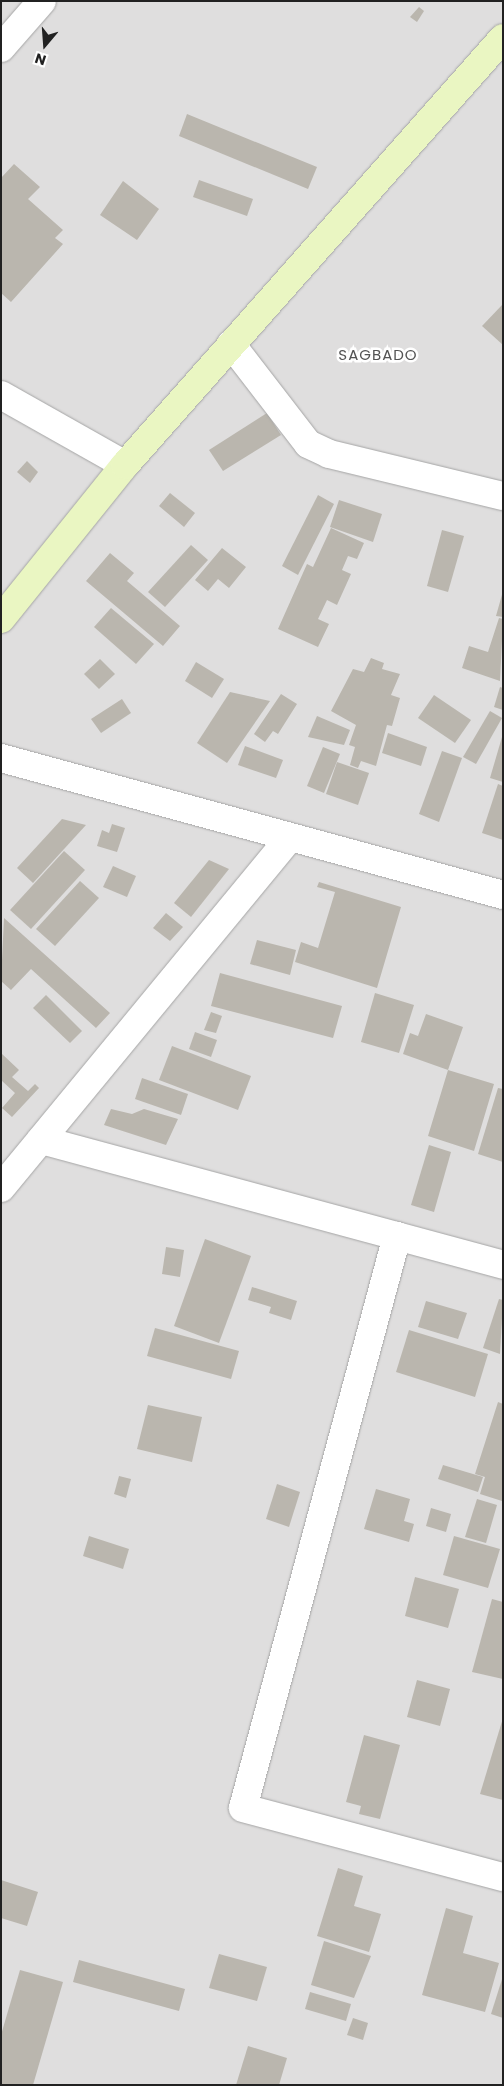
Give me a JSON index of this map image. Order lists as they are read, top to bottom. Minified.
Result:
{"districts":["SAGBADO"],"north":"bottom"}
